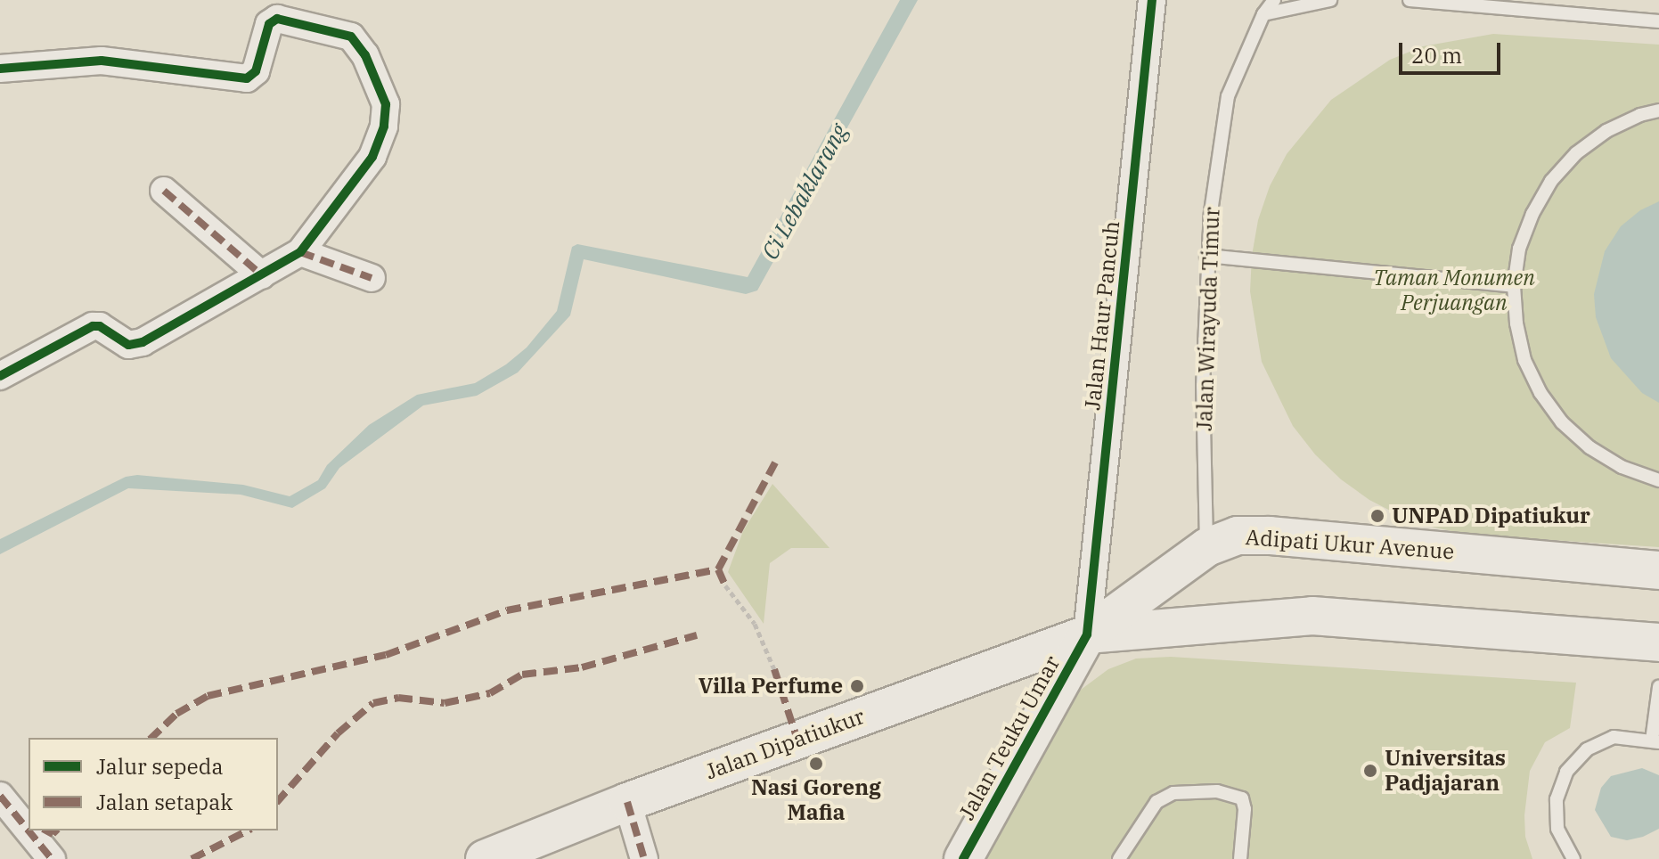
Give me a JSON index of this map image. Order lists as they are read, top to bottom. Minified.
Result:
{"streets":{"main road":["Adipati Ukur Avenue","Jalan Teuku Umar","Jalan Dipatiukur"],"street":["Jalan Haur Pancuh"],"lane":["Jalan Wirayuda Timur"]},"crossings":[["Jalan Haur Pancuh","Adipati Ukur Avenue"],["Jalan Haur Pancuh","Jalan Teuku Umar"],["Jalan Haur Pancuh","Jalan Dipatiukur"],["Jalan Wirayuda Timur","Adipati Ukur Avenue"],["Adipati Ukur Avenue","Jalan Teuku Umar"],["Adipati Ukur Avenue","Jalan Dipatiukur"],["Jalan Teuku Umar","Jalan Dipatiukur"]],"water":["Ci Lebaklarang"],"parks":["Taman Monumen Perjuangan"],"places":["UNPAD Dipatiukur","Villa Perfume","Nasi Goreng Mafia","Universitas Padjajaran"],"legend":["Jalur sepeda","Jalan setapak"],"scale_bar":"20 m"}
